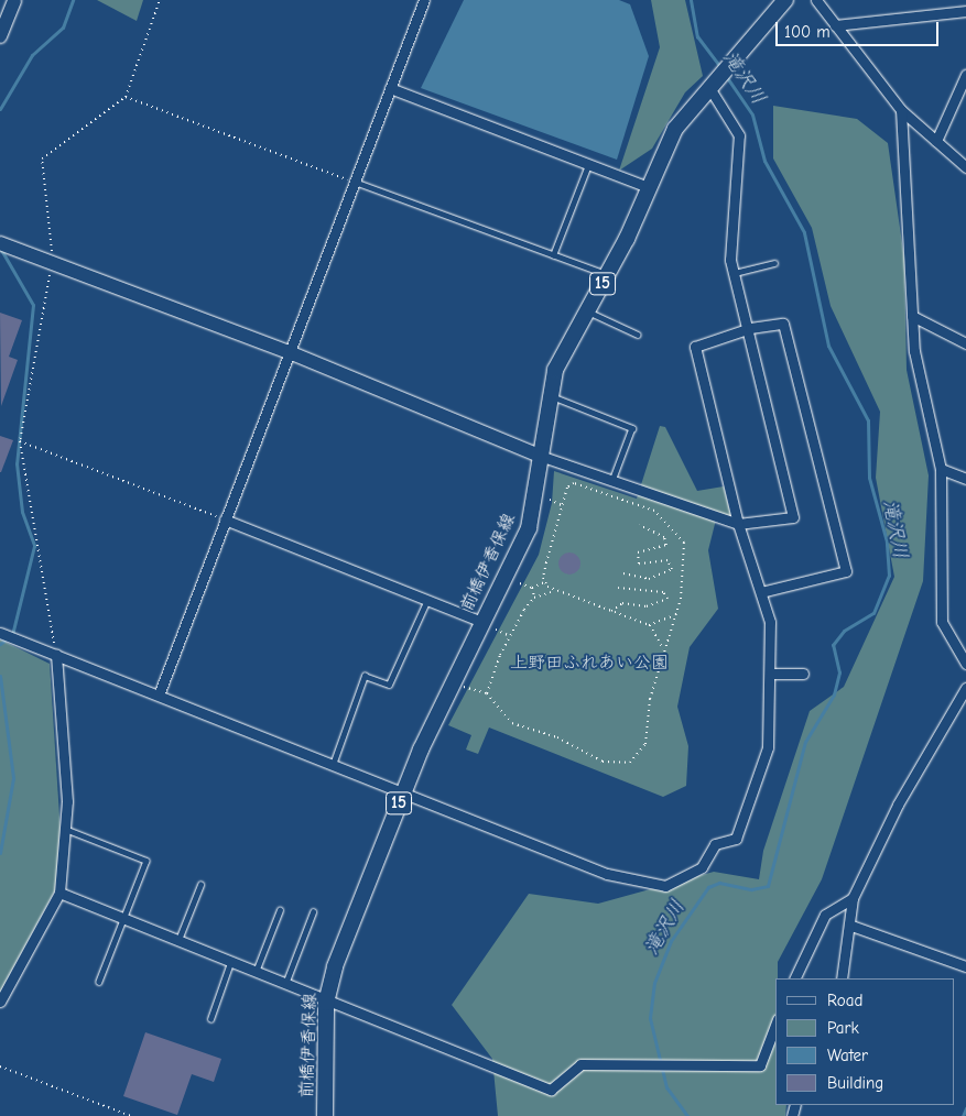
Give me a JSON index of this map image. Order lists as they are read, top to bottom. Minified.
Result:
{"streets":{"main road":["15","前橋伊香保線"]},"water":["滝沢川"],"parks":["上野田ふれあい公園"],"legend":["Road","Park","Water","Building"],"scale_bar":"100 m"}
